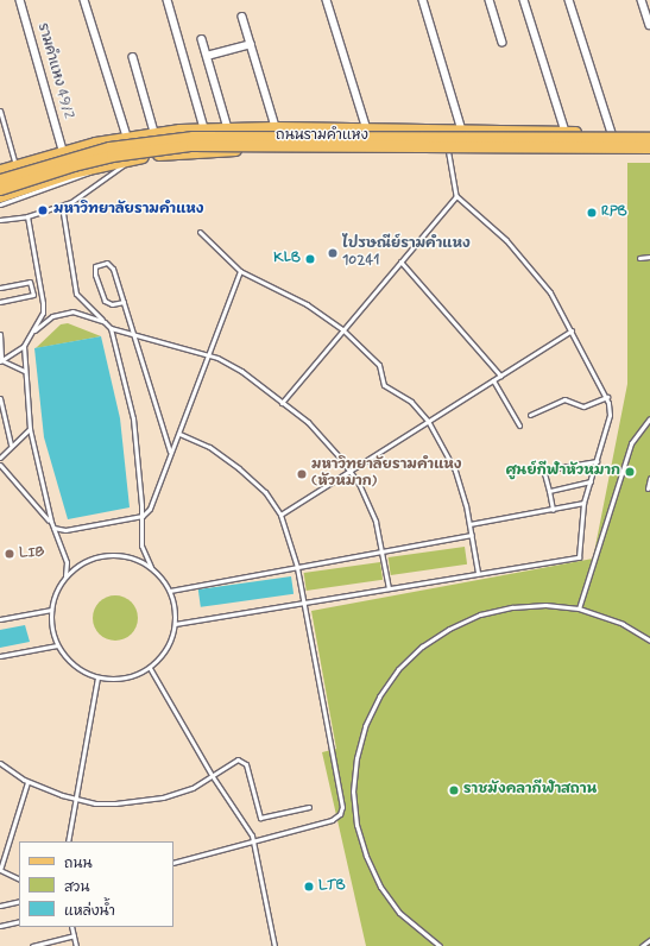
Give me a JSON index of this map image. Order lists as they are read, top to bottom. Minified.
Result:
{"streets":{"main road":["ถนนรามคำแหง"],"street":["รามคำแหง 49/2"]},"crossings":[["รามคำแหง 49/2","ถนนรามคำแหง"]],"places":["มหาวิทยาลัยรามคำแหง","RPB","ไปรษณีย์รามคำแหง 10241","KLB","ศูนย์กีฬาหัวหมาก","มหาวิทยาลัยรามคำแหง (หัวหมาก)","LIB","ราชมังคลากีฬาสถาน","LTB"],"legend":["ถนน","สวน","แหล่งน้ำ"]}
